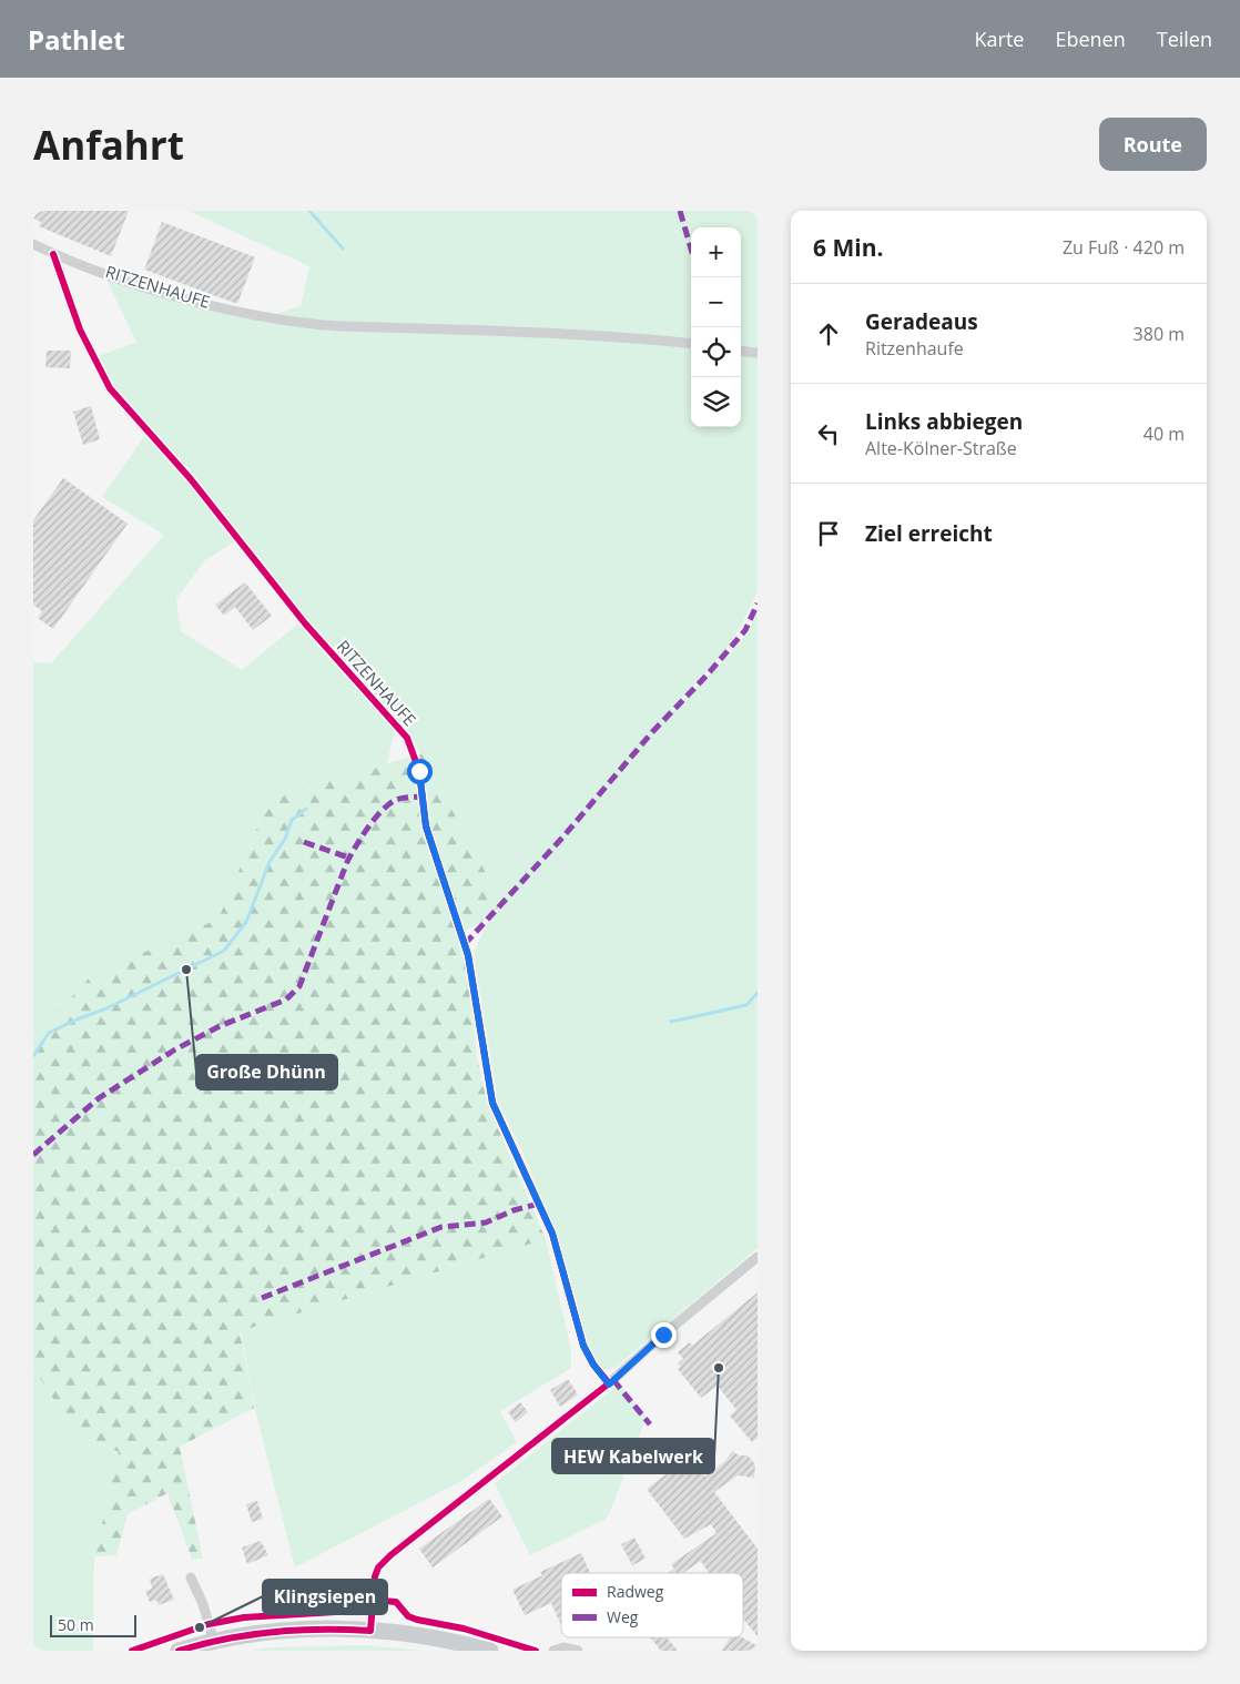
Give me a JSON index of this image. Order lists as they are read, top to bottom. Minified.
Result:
{"streets":{"street":["RITZENHAUFE"]},"places":["Große Dhünn","HEW Kabelwerk","Klingsiepen"],"legend":["Radweg","Weg"],"scale_bar":"50 m","page":{"header":"Pathlet","nav":["Karte","Ebenen","Teilen"],"buttons":"Route","title":"Anfahrt","heading":["6 Min.","Zu Fuß · 420 m"],"map_buttons":["+","−"],"list":[["Geradeaus","Ritzenhaufe","380 m"],["Links abbiegen","Alte-Kölner-Straße","40 m"],"Ziel erreicht"],"scale":"50 m"}}
